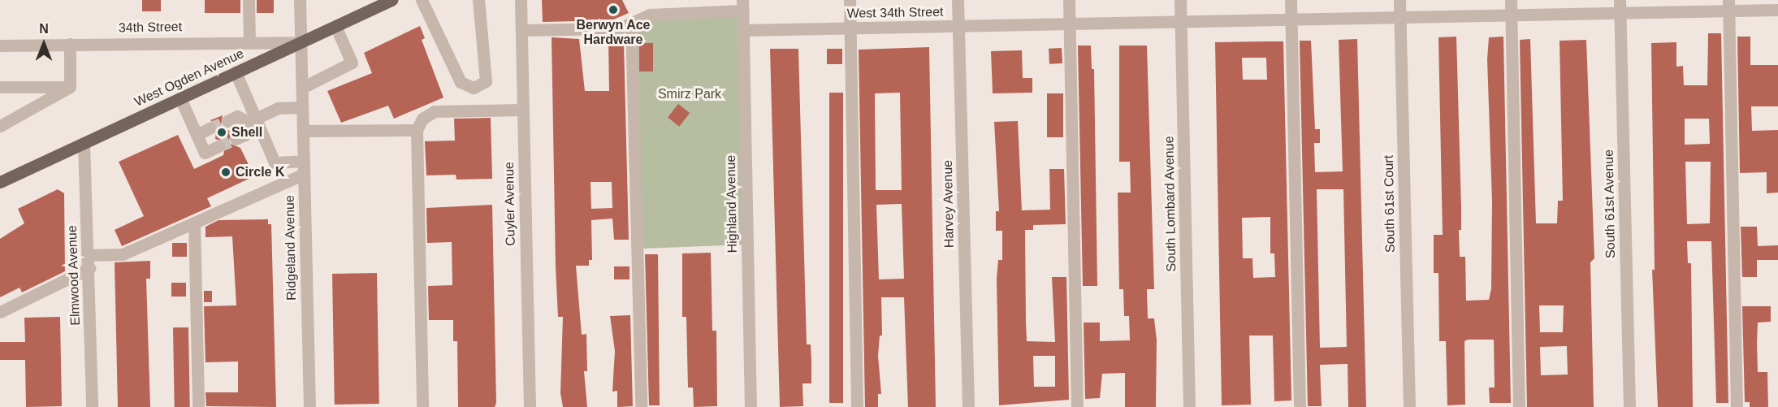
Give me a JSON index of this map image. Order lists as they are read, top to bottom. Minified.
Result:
{"streets":{"main road":["West Ogden Avenue"],"street":["West 34th Street","34th Street","Cuyler Avenue","Highland Avenue","Harvey Avenue","South Lombard Avenue","South 61st Court","South 61st Avenue","Ridgeland Avenue","Elmwood Avenue"]},"crossings":[["West 34th Street","Highland Avenue"],["West 34th Street","Harvey Avenue"],["West 34th Street","South Lombard Avenue"],["West 34th Street","South 61st Court"],["West 34th Street","South 61st Avenue"],["34th Street","West Ogden Avenue"],["34th Street","Ridgeland Avenue"],["West Ogden Avenue","Ridgeland Avenue"],["West Ogden Avenue","Elmwood Avenue"]],"parks":["Smirz Park"],"places":["Berwyn Ace Hardware","Shell","Circle K"],"north":"top"}
